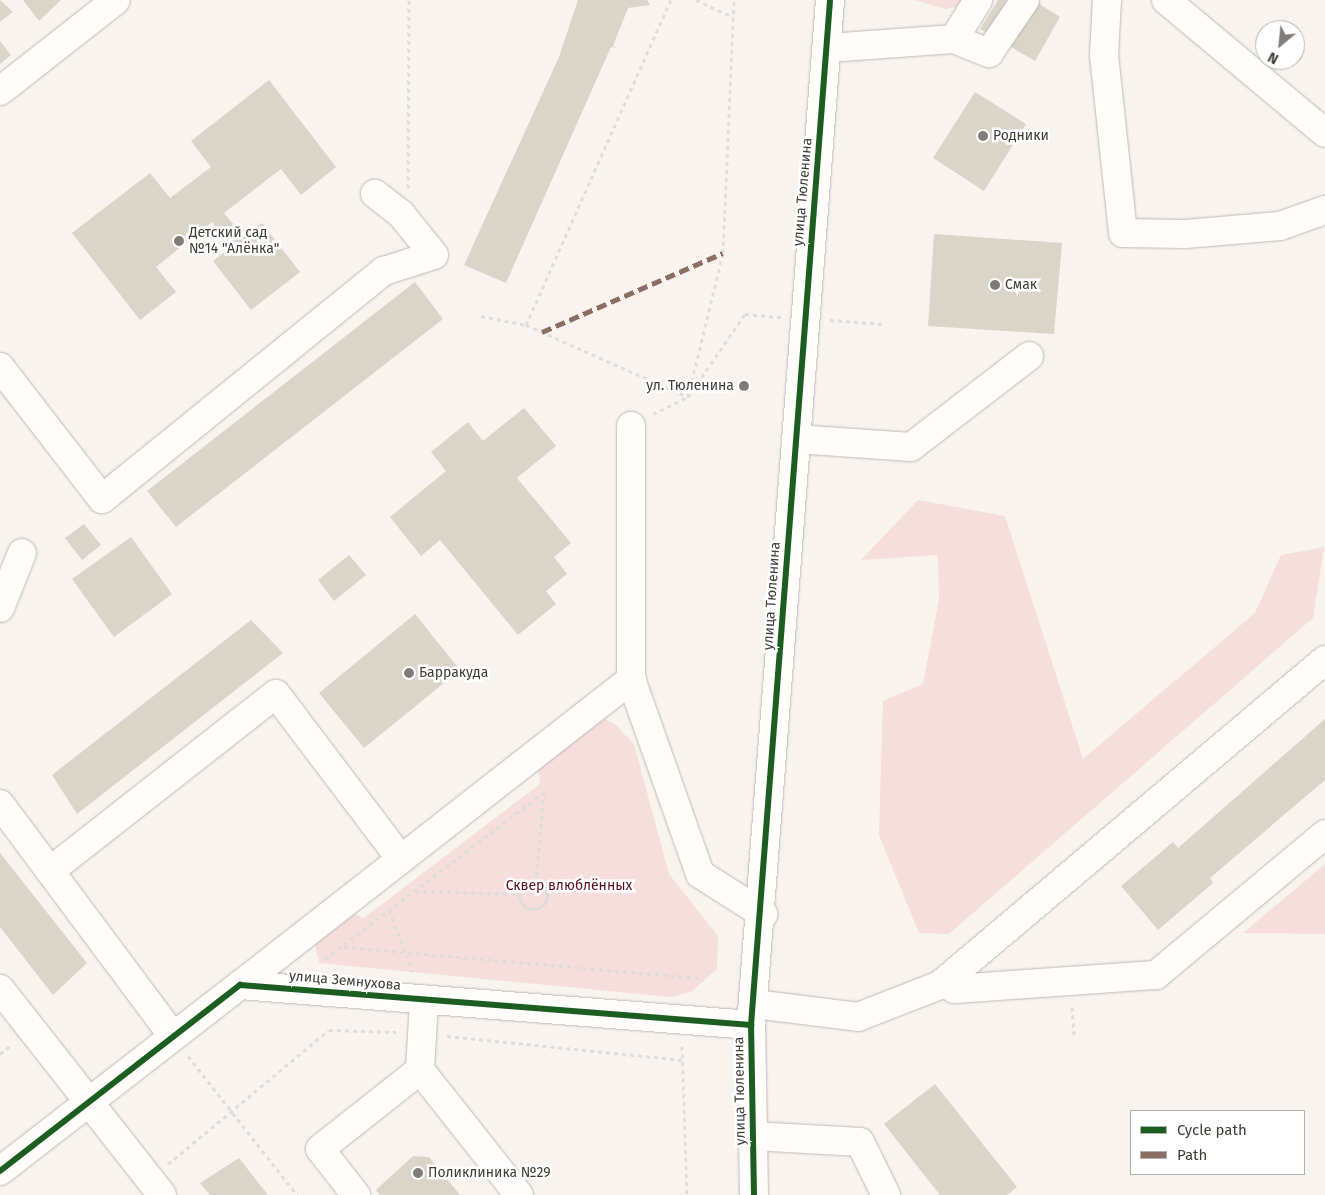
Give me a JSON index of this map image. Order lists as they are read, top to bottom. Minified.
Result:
{"streets":{"street":["улица Тюленина","улица Земнухова"]},"crossings":[["улица Тюленина","улица Земнухова"]],"parks":["Сквер влюблённых"],"places":["Родники","Детский сад №14 \"Алёнка\"","Смак","ул. Тюленина","Барракуда","Поликлиника №29"],"legend":["Cycle path","Path"],"north":"bottom left"}
